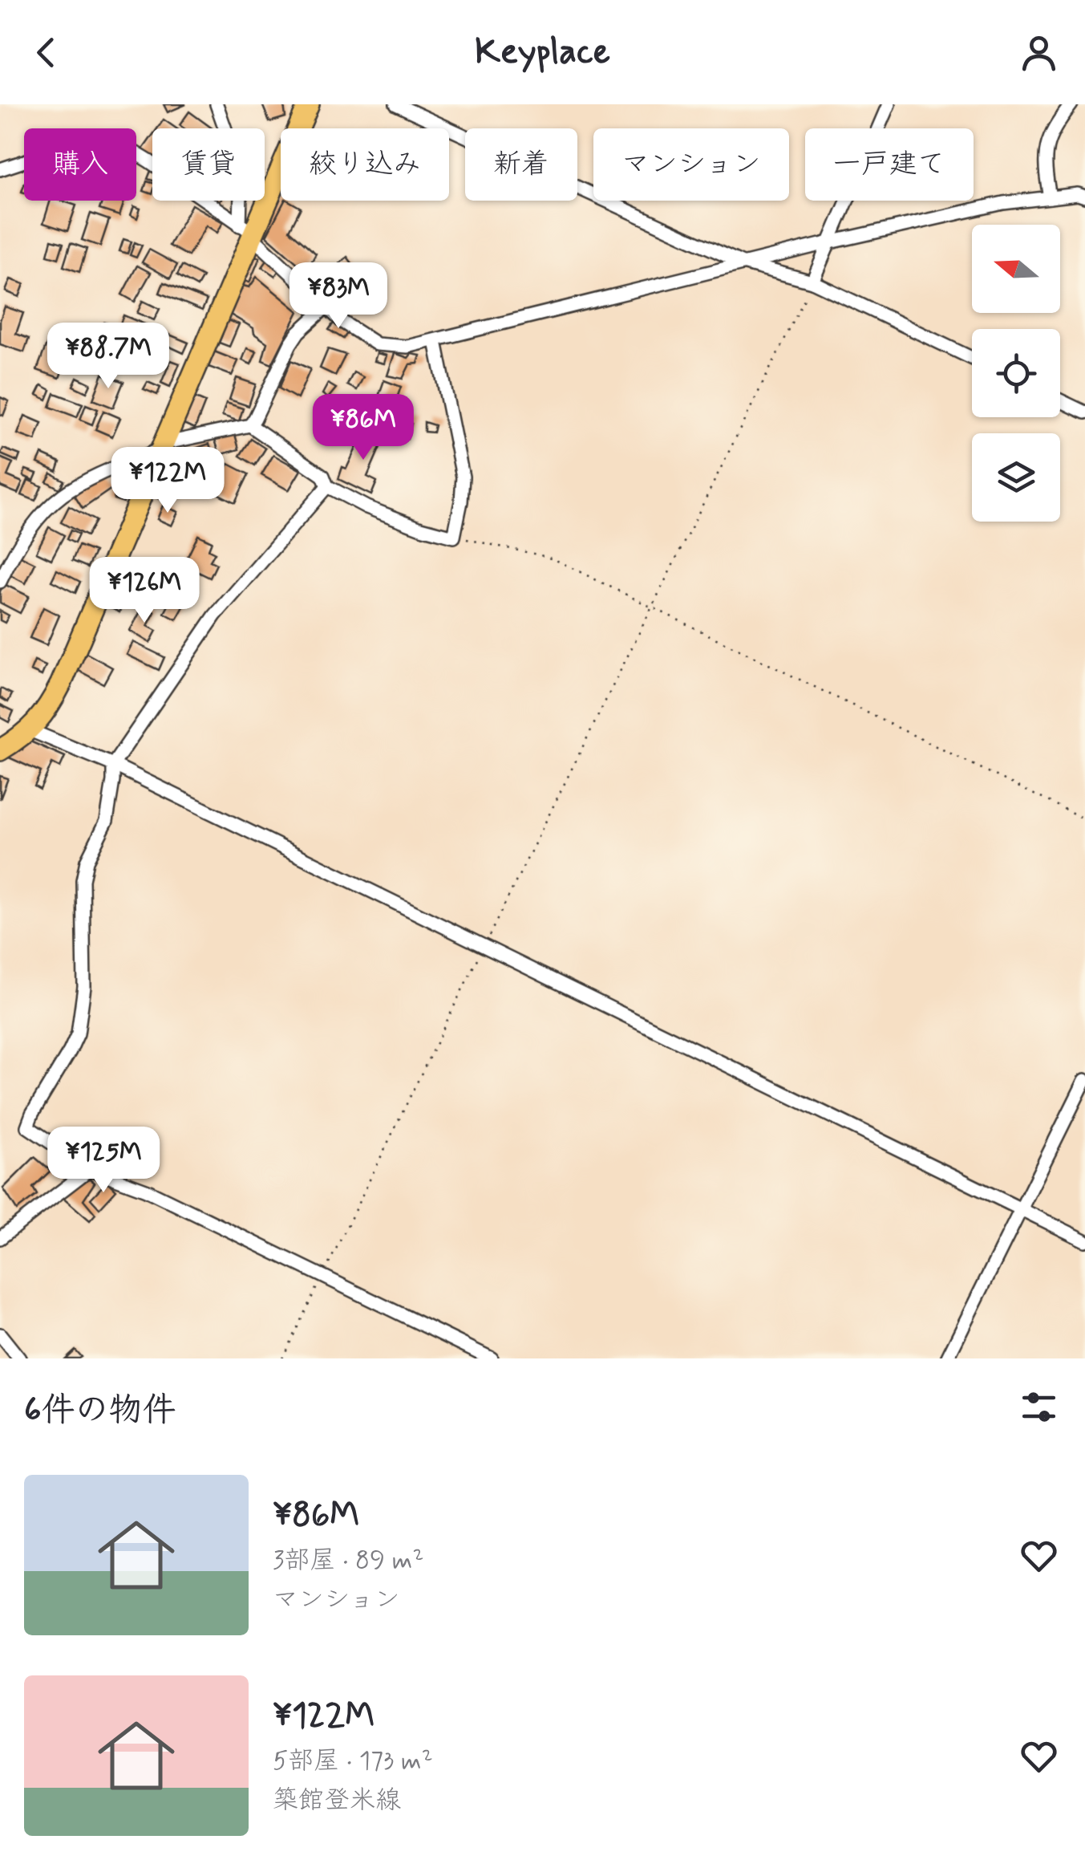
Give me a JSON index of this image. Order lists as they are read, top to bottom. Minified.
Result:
{"north":"left","page":{"header":"Keyplace","chip":["購入","賃貸","絞り込み","新着","マンション","一戸建て"],"price":["¥83M","¥88.7M","¥86M","¥122M","¥126M","¥125M"],"heading":"6件の物件","list":[{"name":"¥86M","note":"3部屋 · 89 m² · マンション"},{"name":"¥122M","note":"5部屋 · 173 m² · 築館登米線"}]}}
